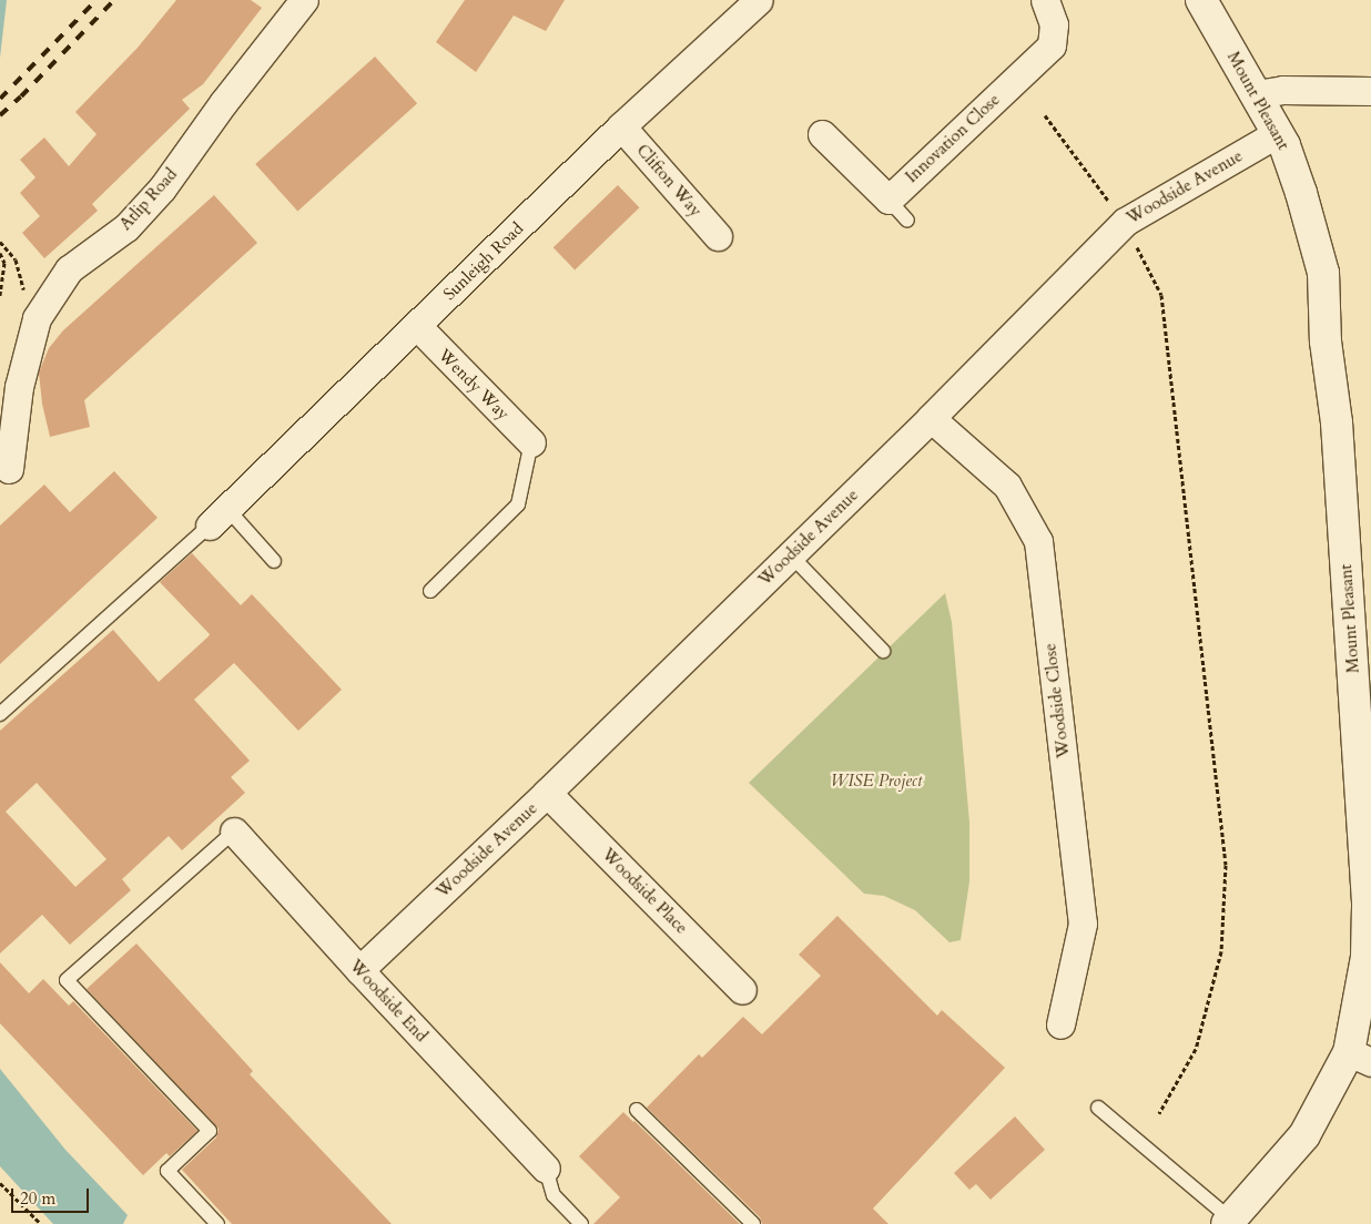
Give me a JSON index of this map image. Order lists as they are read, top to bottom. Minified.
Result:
{"streets":{"street":["Mount Pleasant","Innovation Close","Clifton Way","Woodside Avenue","Atlip Road","Sunleigh Road","Wendy Way","Woodside Close","Woodside Place","Woodside End"]},"crossings":[["Mount Pleasant","Woodside Avenue"],["Clifton Way","Sunleigh Road"],["Woodside Avenue","Woodside Close"],["Woodside Avenue","Woodside Place"],["Woodside Avenue","Woodside End"],["Sunleigh Road","Wendy Way"]],"parks":["WISE Project"],"scale_bar":"20 m"}
